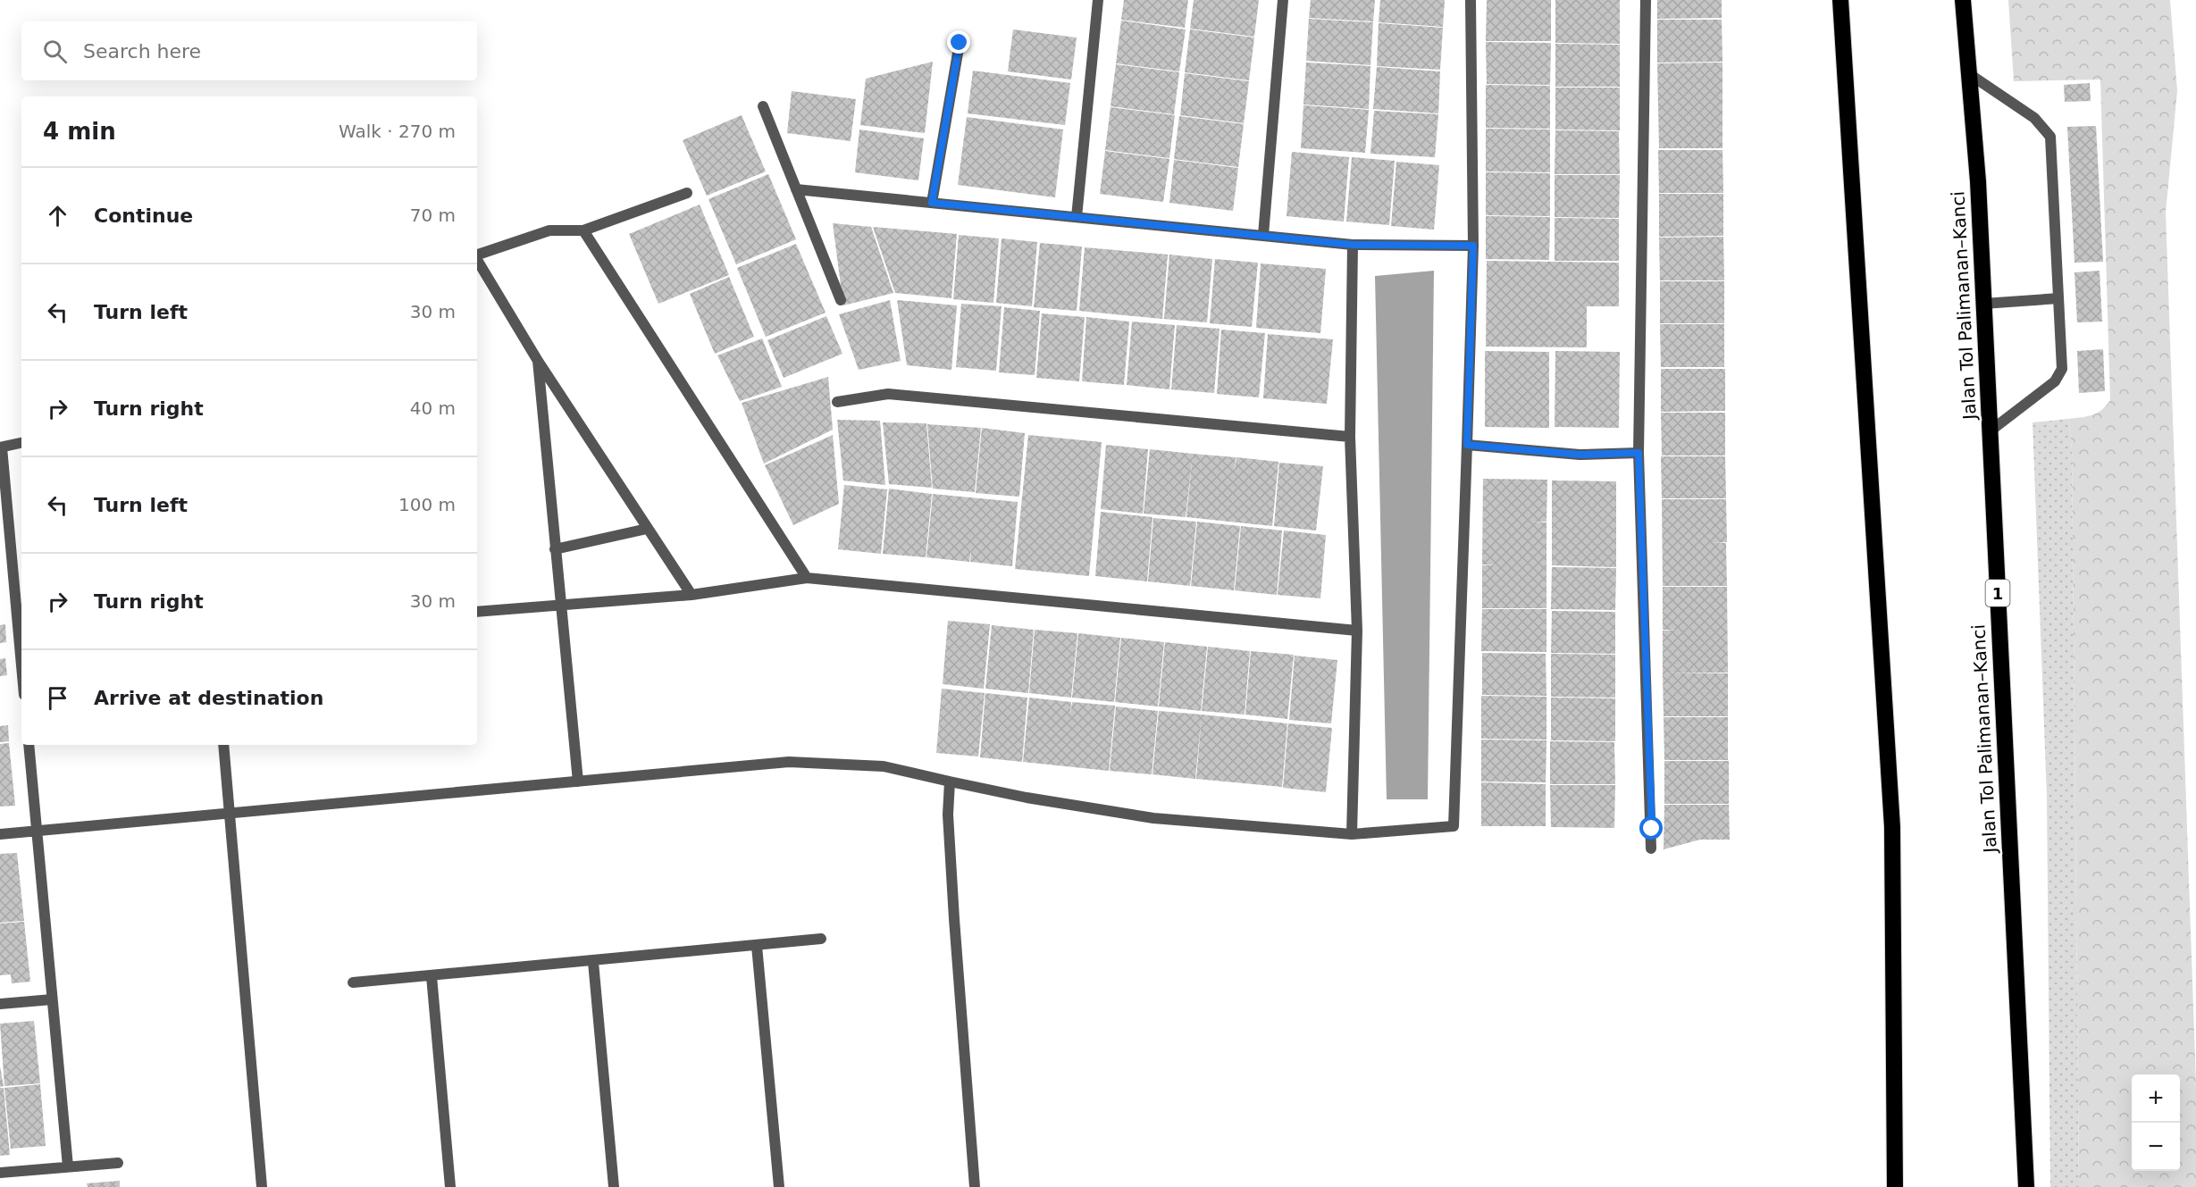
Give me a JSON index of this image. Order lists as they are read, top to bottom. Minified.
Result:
{"streets":{"highway":["Jalan Tol Palimanan–Kanci","1"]},"page":{"search":"Search here","heading":["4 min","Walk · 270 m"],"list":[["Continue","70 m"],["Turn left","30 m"],["Turn right","40 m"],["Turn left","100 m"],["Turn right","30 m"],"Arrive at destination"],"map_buttons":["+","−"]}}
